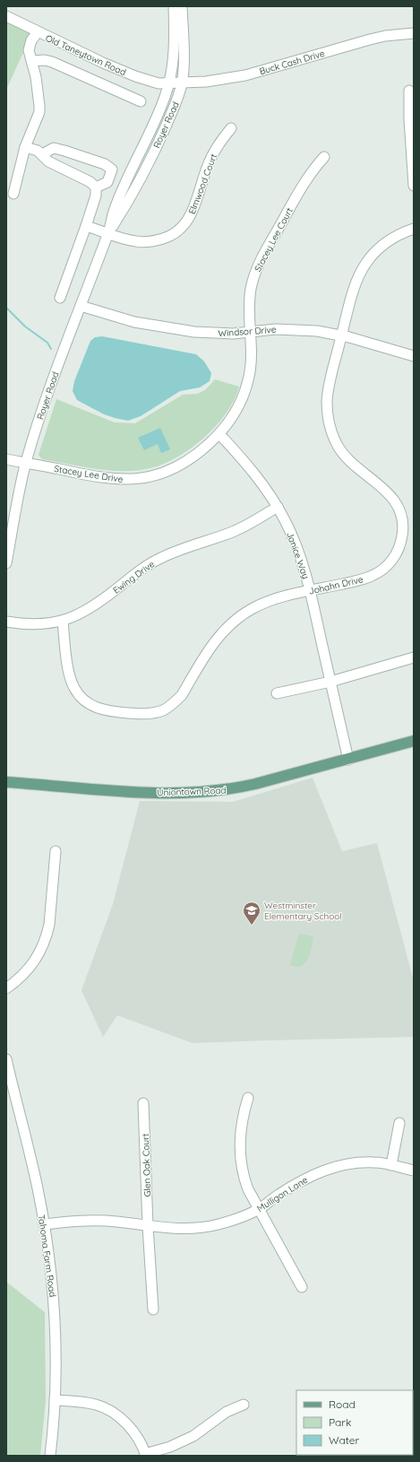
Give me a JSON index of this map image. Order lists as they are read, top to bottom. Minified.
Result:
{"streets":{"main road":["Uniontown Road"],"street":["Old Taneytown Road","Buck Cash Drive","Royer Road","Elmwood Court","Stacey Lee Court","Windsor Drive","Stacey Lee Drive","Janice Way","Ewing Drive","Johahn Drive","Glen Oak Court","Mulligan Lane","Tahoma Farm Road"]},"crossings":[["Old Taneytown Road","Buck Cash Drive"],["Old Taneytown Road","Royer Road"],["Buck Cash Drive","Royer Road"],["Royer Road","Elmwood Court"],["Royer Road","Windsor Drive"],["Royer Road","Stacey Lee Drive"],["Stacey Lee Court","Windsor Drive"],["Stacey Lee Court","Stacey Lee Drive"],["Windsor Drive","Stacey Lee Drive"],["Windsor Drive","Johahn Drive"],["Stacey Lee Drive","Janice Way"],["Janice Way","Ewing Drive"],["Janice Way","Johahn Drive"],["Janice Way","Uniontown Road"],["Ewing Drive","Johahn Drive"],["Glen Oak Court","Mulligan Lane"],["Mulligan Lane","Tahoma Farm Road"]],"places":{"school or university":["Westminster Elementary School"]},"legend":["Road","Park","Water"]}
